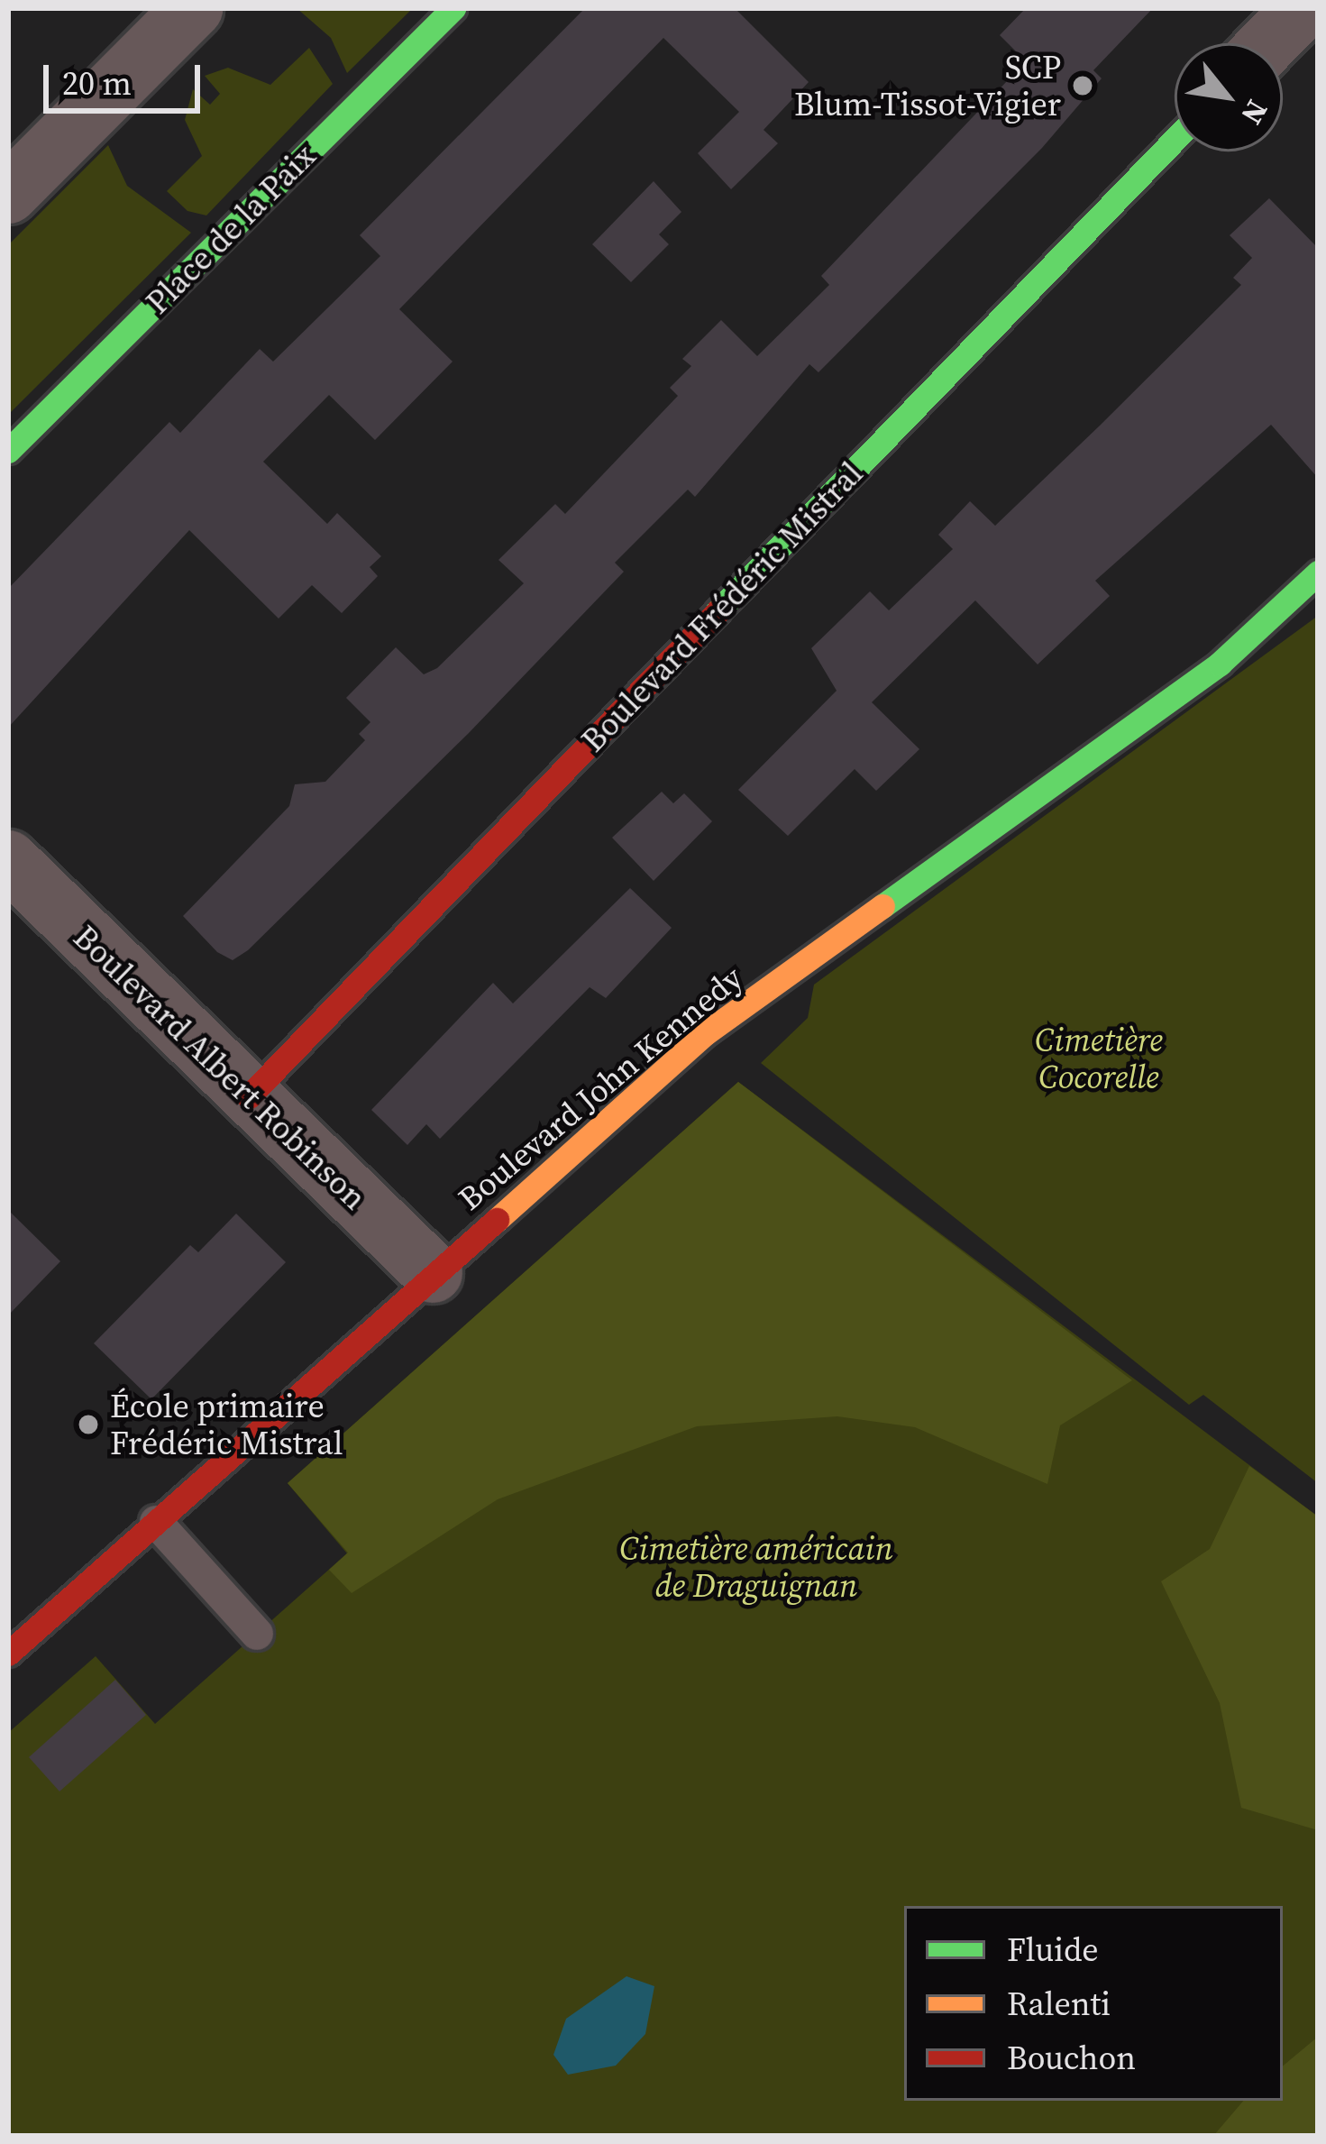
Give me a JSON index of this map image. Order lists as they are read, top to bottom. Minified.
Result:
{"streets":{"street":["Place de la Paix","Boulevard Frédéric Mistral","Boulevard Albert Robinson","Boulevard John Kennedy"]},"crossings":[["Boulevard Frédéric Mistral","Boulevard Albert Robinson"],["Boulevard Albert Robinson","Boulevard John Kennedy"]],"parks":["Cimetière Cocorelle","Cimetière américain de Draguignan"],"places":["SCP Blum-Tissot-Vigier","École primaire Frédéric Mistral"],"legend":["Fluide","Ralenti","Bouchon"],"scale_bar":"20 m","north":"bottom right"}
